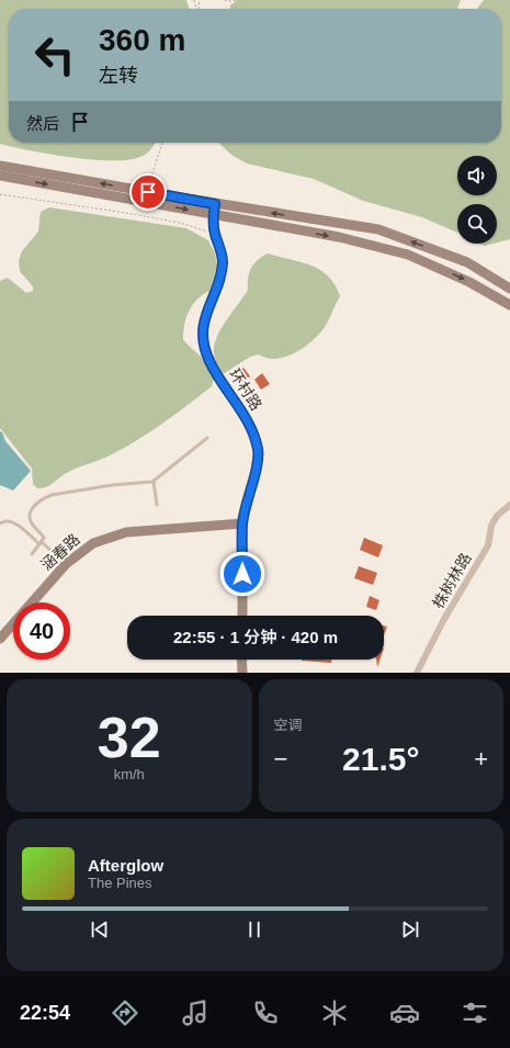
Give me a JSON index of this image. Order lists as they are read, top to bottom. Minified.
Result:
{"streets":{"main road":["环村路","涵春路"],"street":["株树林路"]},"crossings":[["环村路","涵春路"]],"page":{"turn":["360 m","左转"],"then":"然后","limit":"40","trip":"22:55 · 1 分钟 · 420 m","tile":[["32","km/h"],"空调"],"heat":["−","21.5°","+"],"song":["Afterglow","The Pines"],"tabs":"22:54"}}
